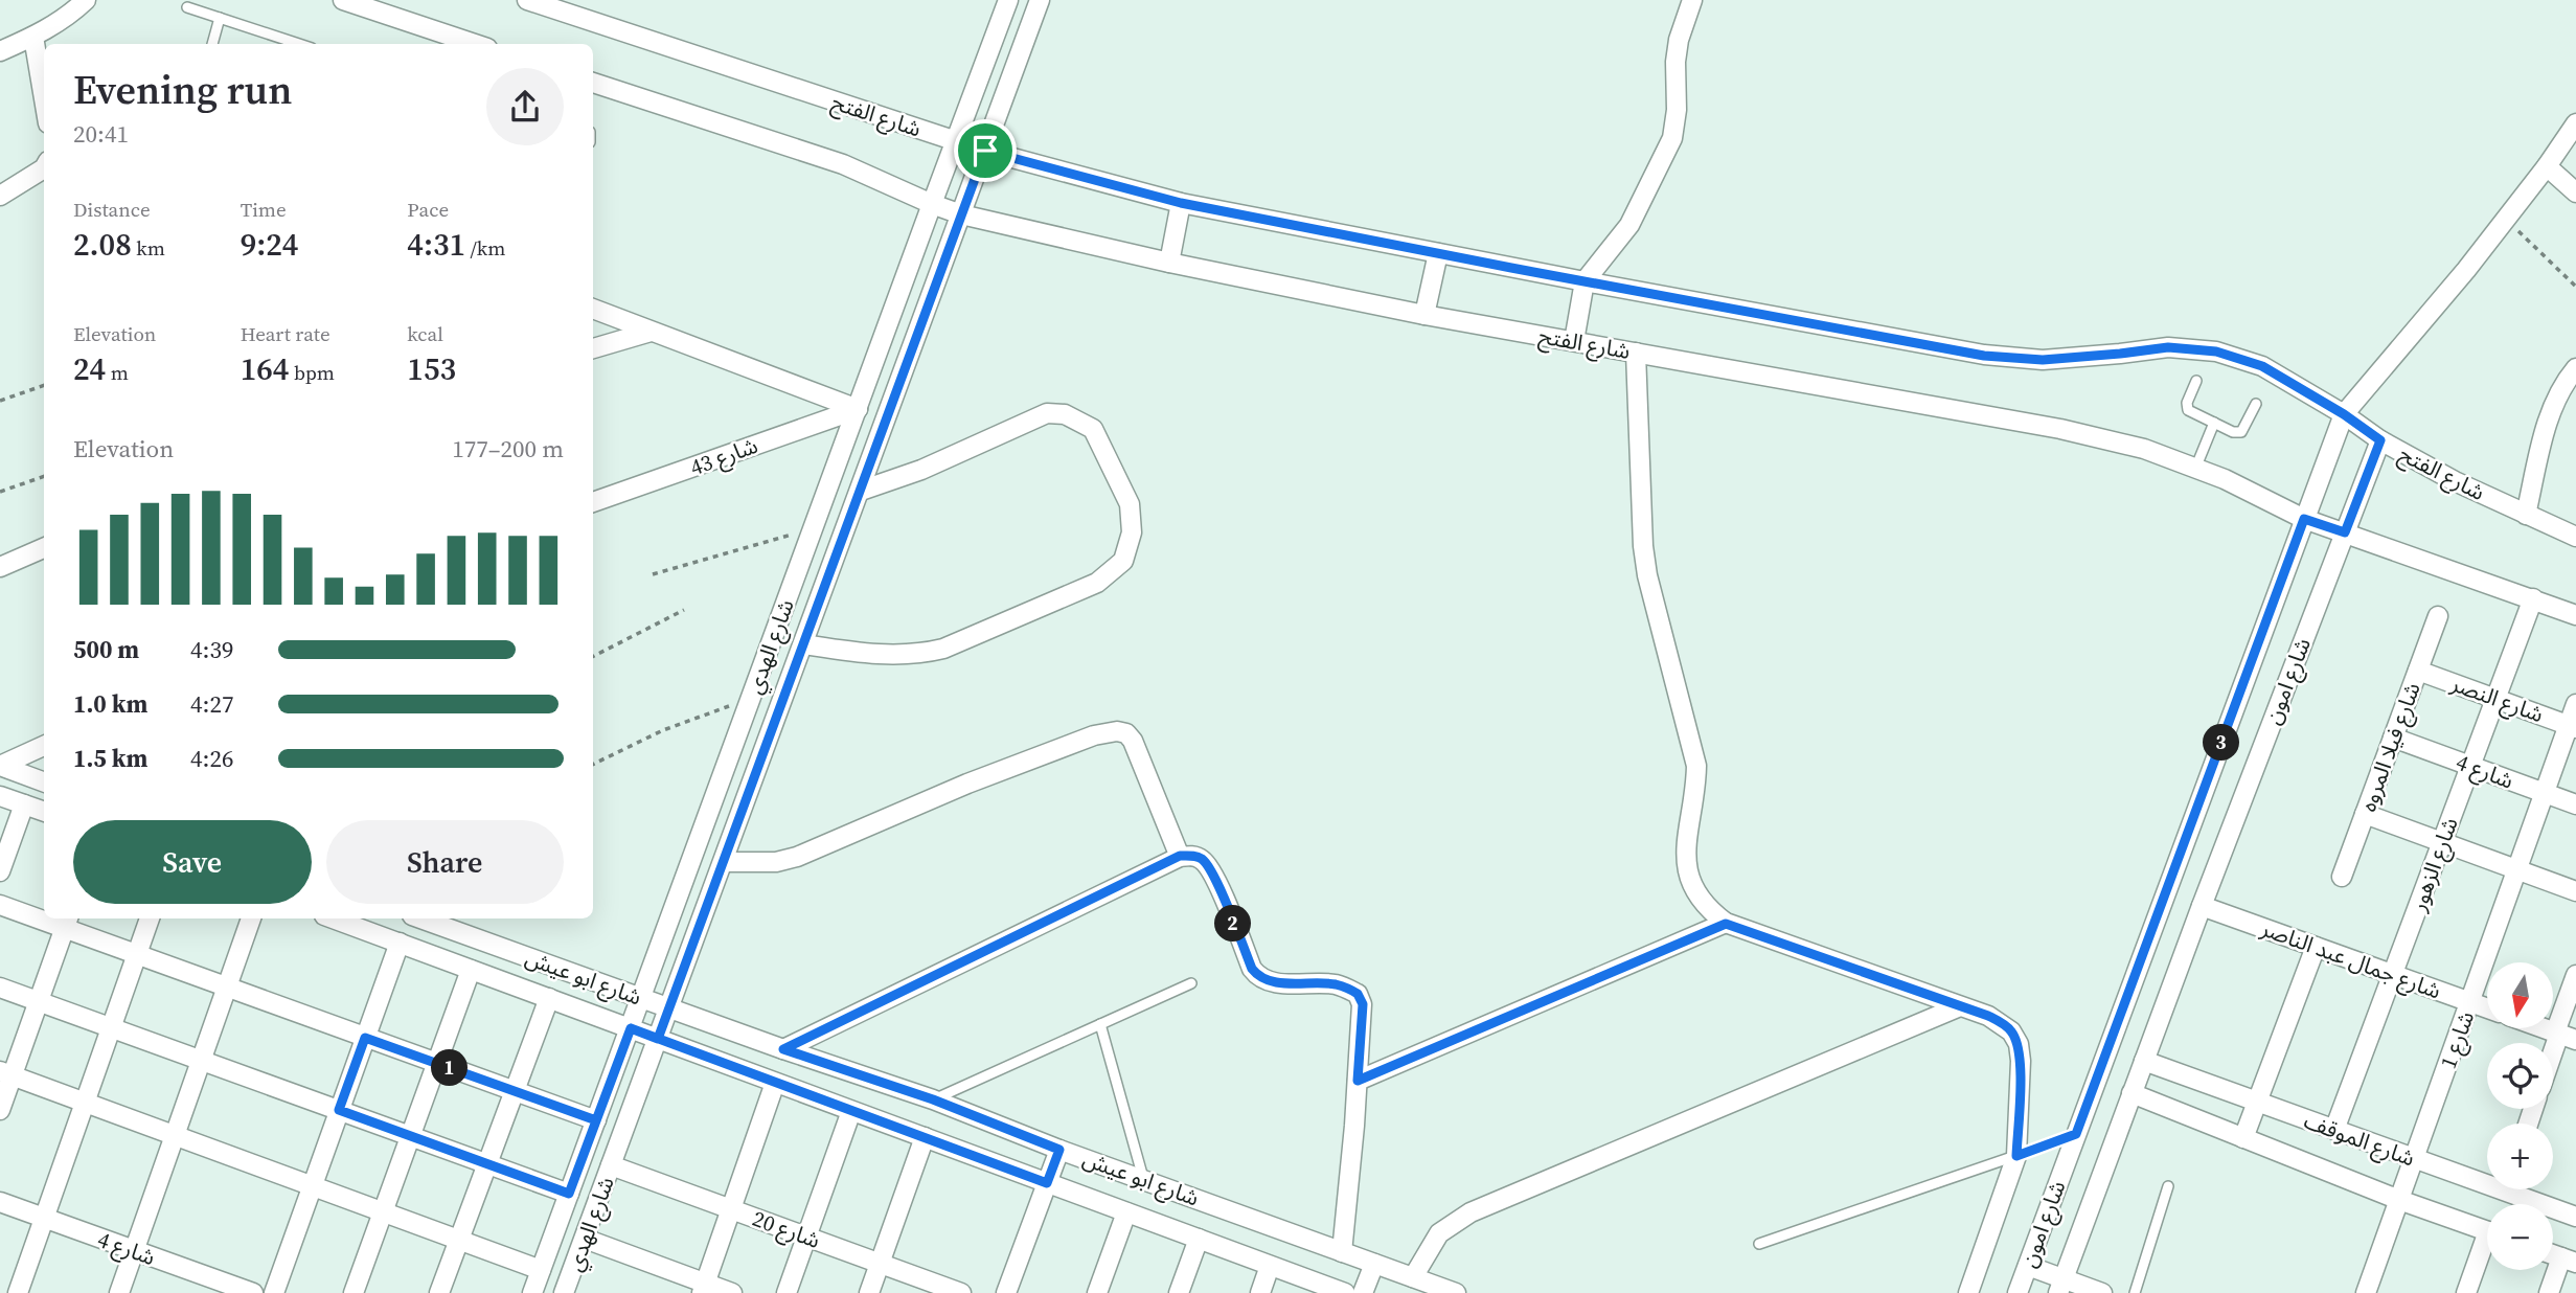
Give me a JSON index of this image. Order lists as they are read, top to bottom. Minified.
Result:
{"streets":{"street":["شارع الفتح","شارع 43","شارع الهدي","شارع امون","شارع النصر","شارع فيلا المروه","شارع 4","شارع الزهور","شارع جمال عبد الناصر","شارع ابو عيش","شارع 1","شارع الموقف","شارع 20"]},"crossings":[["شارع الفتح","شارع الهدي"],["شارع الفتح","شارع امون"],["شارع الفتح","شارع الزهور"],["شارع 43","شارع الهدي"],["شارع الهدي","شارع ابو عيش"],["شارع الهدي","شارع 20"],["شارع امون","شارع جمال عبد الناصر"],["شارع امون","شارع الموقف"],["شارع النصر","شارع فيلا المروه"],["شارع النصر","شارع الزهور"],["شارع النصر","شارع 1"],["شارع فيلا المروه","شارع 4"],["شارع 4","شارع الزهور"],["شارع 4","شارع 1"],["شارع الزهور","شارع جمال عبد الناصر"],["شارع الزهور","شارع الموقف"],["شارع جمال عبد الناصر","شارع 1"],["شارع 1","شارع الموقف"]],"north":"bottom","page":{"heading":["Evening run","20:41"],"stats":[["Distance","2.08 km"],["Time","9:24"],["Pace","4:31 /km"],["Elevation","24 m"],["Heart rate","164 bpm"],["kcal","153"]],"chart":["Elevation","177–200 m"],"list":[{"name":"500 m","note":"4:39"},{"name":"1.0 km","note":"4:27"},{"name":"1.5 km","note":"4:26"}],"pins":["3","2","1"],"buttons":["Save","Share"],"map_buttons":["+","−"]}}
